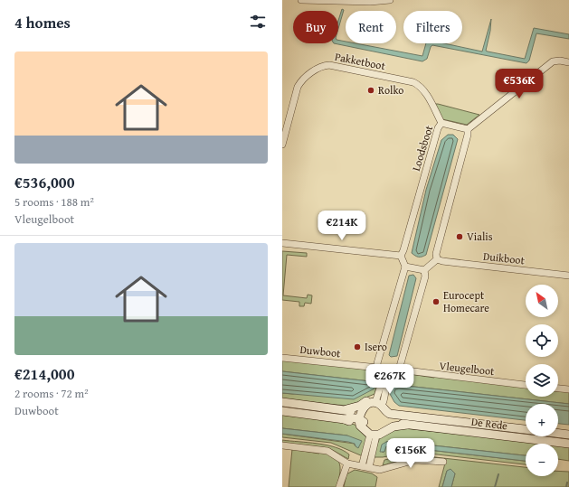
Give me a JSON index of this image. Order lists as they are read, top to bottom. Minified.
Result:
{"streets":{"main road":["De Rede"],"street":["Pakketboot","Loodsboot","Duikboot","Duwboot","Vleugelboot"]},"crossings":[["Pakketboot","Loodsboot"]],"places":["Rolko","Vialis","Eurocept Homecare","Isero"],"north":"top left","page":{"heading":"4 homes","chip":["Buy","Rent","Filters"],"list":[{"name":"€536,000","note":"5 rooms · 188 m² · Vleugelboot"},{"name":"€214,000","note":"2 rooms · 72 m² · Duwboot"}],"price":["€536K","€214K","€267K","€156K"],"map_buttons":["+","−"]}}
